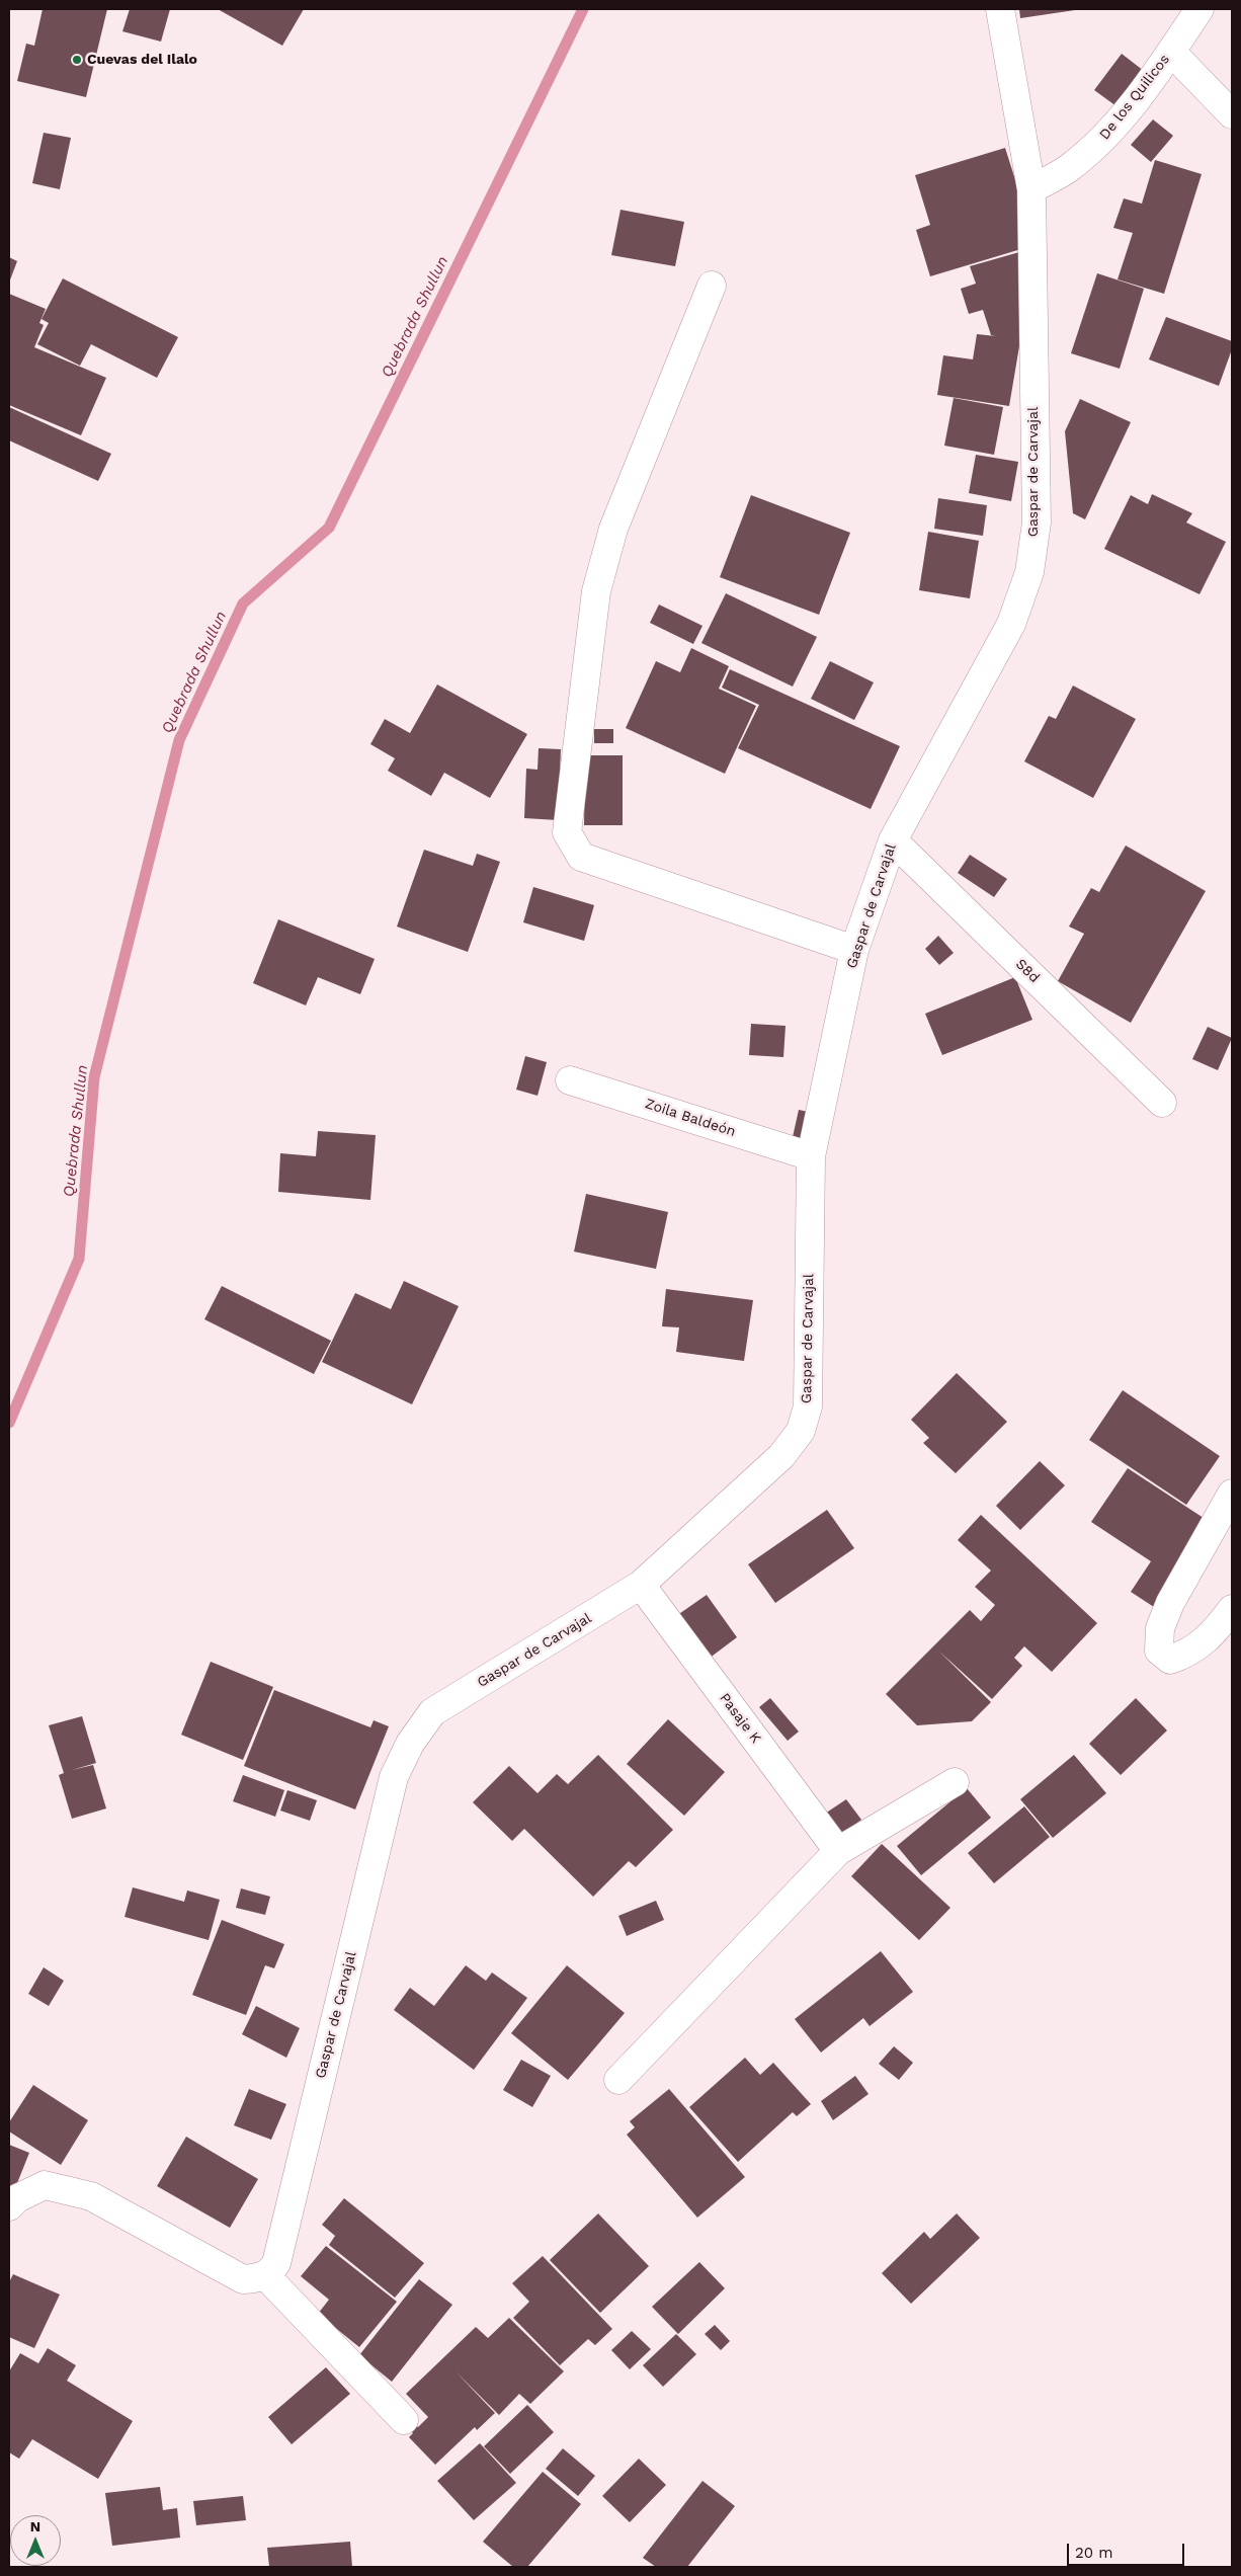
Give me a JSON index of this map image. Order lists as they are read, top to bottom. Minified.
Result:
{"streets":{"street":["De los Quilicos","Gaspar de Carvajal","S8d","Zoila Baldeón","Pasaje K"]},"crossings":[["De los Quilicos","Gaspar de Carvajal"],["Gaspar de Carvajal","S8d"],["Gaspar de Carvajal","Zoila Baldeón"],["Gaspar de Carvajal","Pasaje K"]],"water":["Quebrada Shullun"],"places":["Cuevas del Ilalo"],"scale_bar":"20 m","north":"top"}
